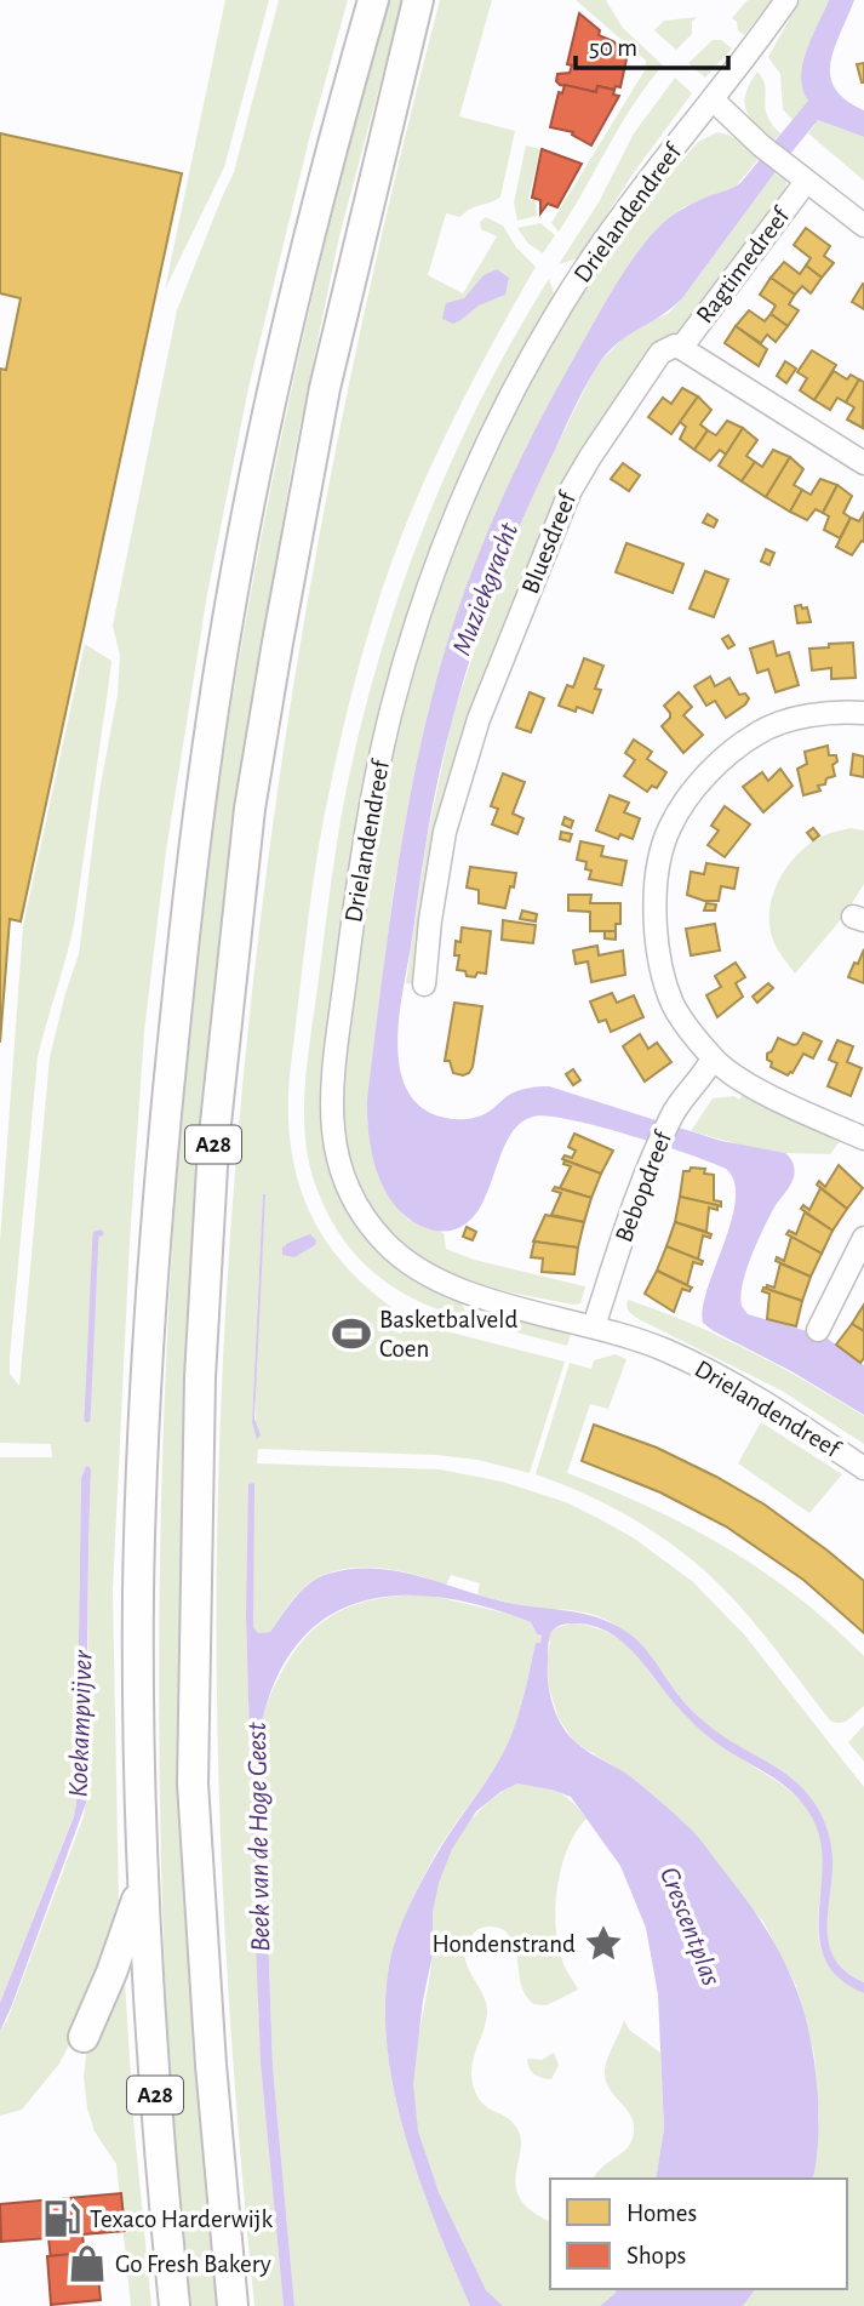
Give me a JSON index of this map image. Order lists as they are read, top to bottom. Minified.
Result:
{"streets":{"highway":["A28"],"street":["Drielandendreef","Ragtimedreef","Bluesdreef","Bebopdreef"]},"crossings":[["Drielandendreef","Ragtimedreef"],["Drielandendreef","Bebopdreef"],["Ragtimedreef","Bluesdreef"]],"water":["Muziekgracht","Koekampvijver","Beek van de Hoge Geest","Crescentplas"],"places":{"sports":["Basketbalveld Coen"],"place":["Hondenstrand"],"fuel station":["Texaco Harderwijk"],"shop":["Go Fresh Bakery"]},"legend":["Homes","Shops"],"scale_bar":"50 m"}
